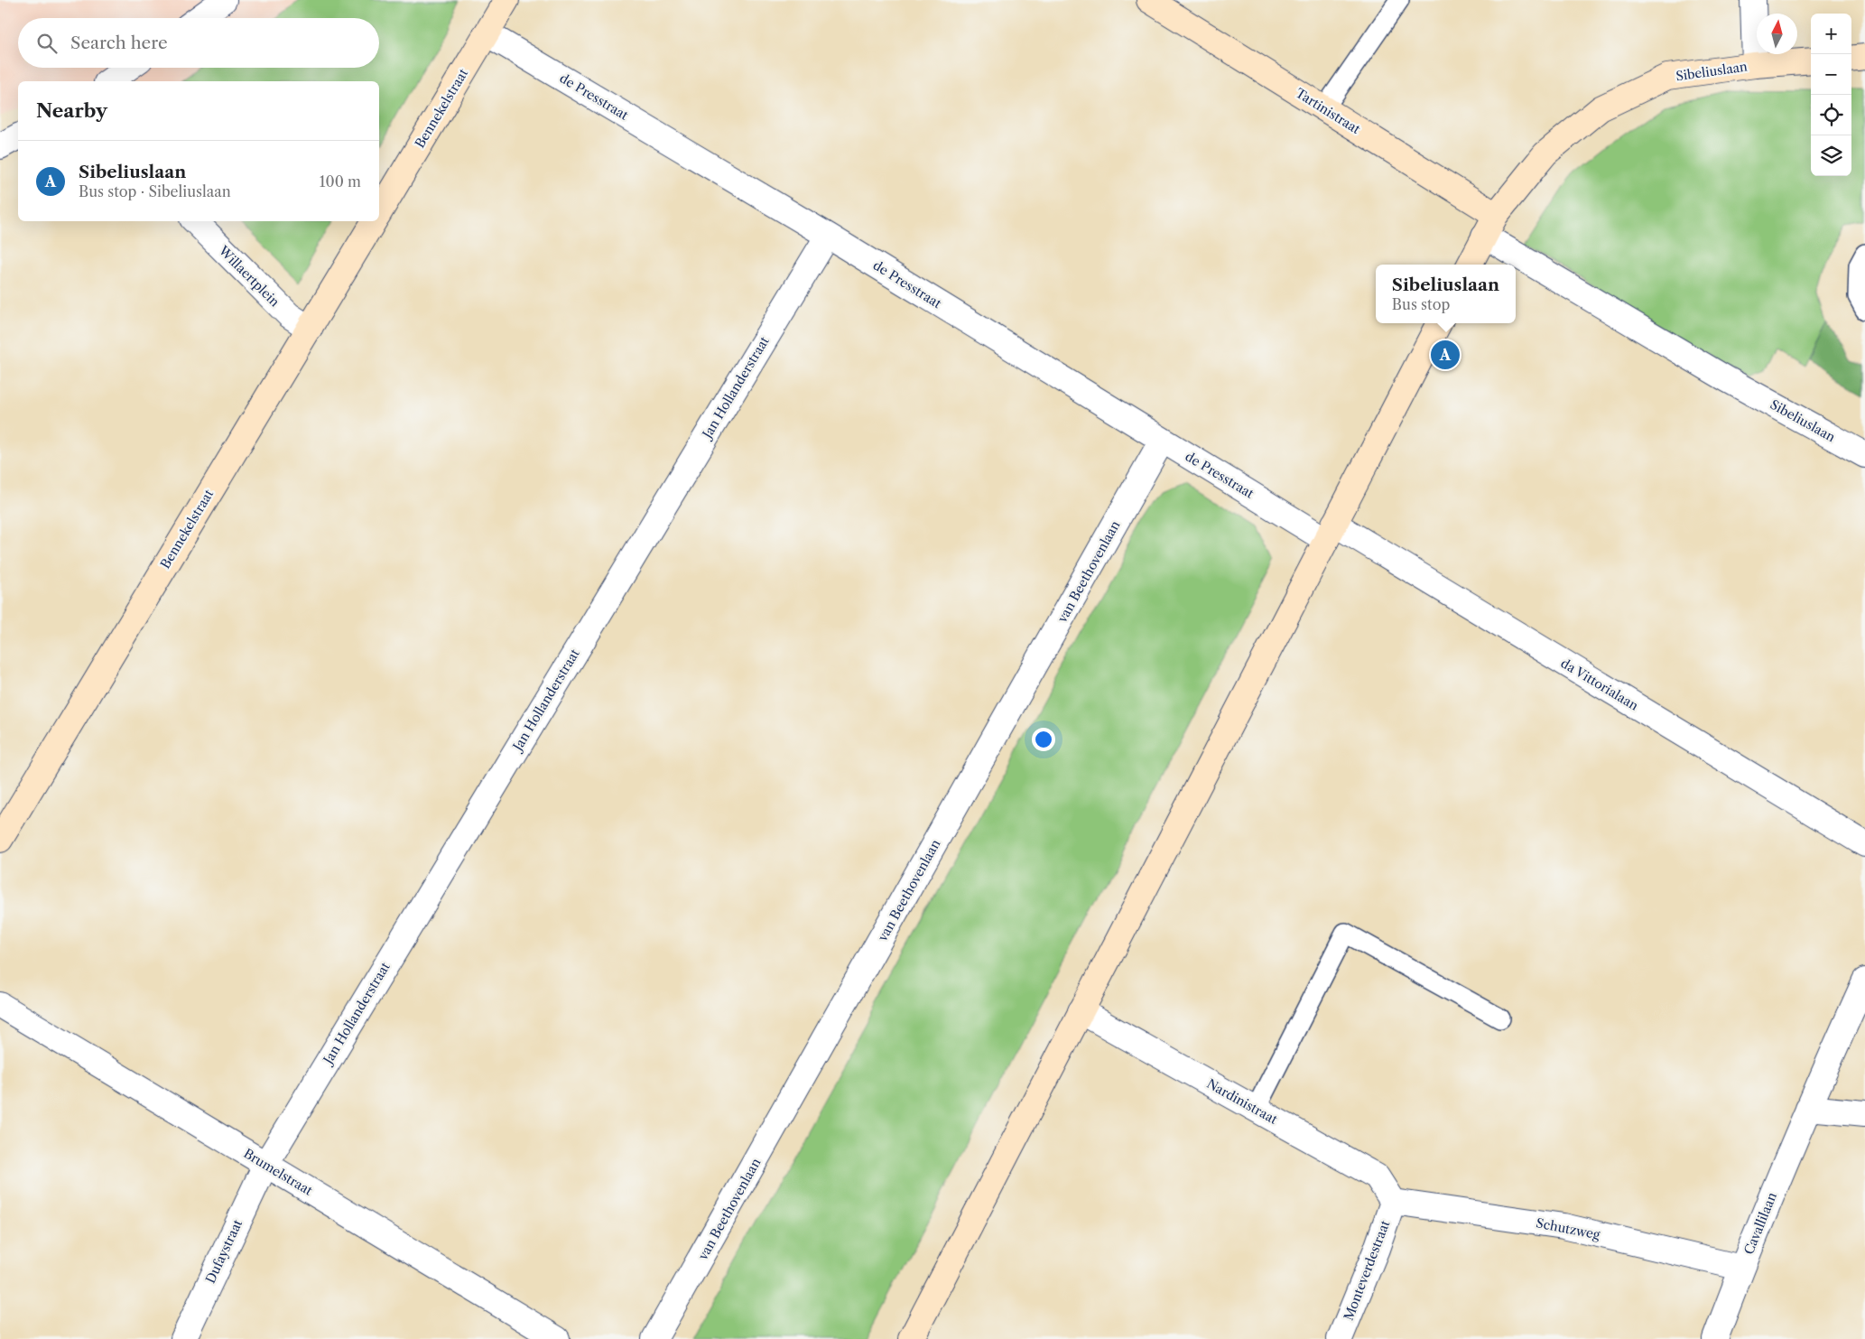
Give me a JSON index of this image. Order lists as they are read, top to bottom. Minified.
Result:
{"streets":{"street":["Sibeliuslaan","de Presstraat","Bennekelstraat","Tartinistraat","Willaertplein","Jan Hollanderstraat","van Beethovenlaan","da Vittorialaan","Nardinistraat","Brumelstraat","Cavallilaan","Schutzweg","Dufaystraat","Monteverdestraat"]},"crossings":[["Sibeliuslaan","Tartinistraat"],["de Presstraat","Bennekelstraat"],["de Presstraat","Jan Hollanderstraat"],["de Presstraat","van Beethovenlaan"],["de Presstraat","da Vittorialaan"],["Bennekelstraat","Willaertplein"],["Jan Hollanderstraat","Brumelstraat"],["Jan Hollanderstraat","Dufaystraat"],["Nardinistraat","Schutzweg"],["Nardinistraat","Monteverdestraat"],["Brumelstraat","Dufaystraat"],["Cavallilaan","Schutzweg"],["Schutzweg","Monteverdestraat"]],"north":"top","page":{"map_buttons":["+","−"],"search":"Search here","heading":"Nearby","list":[{"mark":"A","name":"Sibeliuslaan","note":"Bus stop · Sibeliuslaan","value":"100 m"}],"popup":["Sibeliuslaan","Bus stop"],"pins":"A"}}
